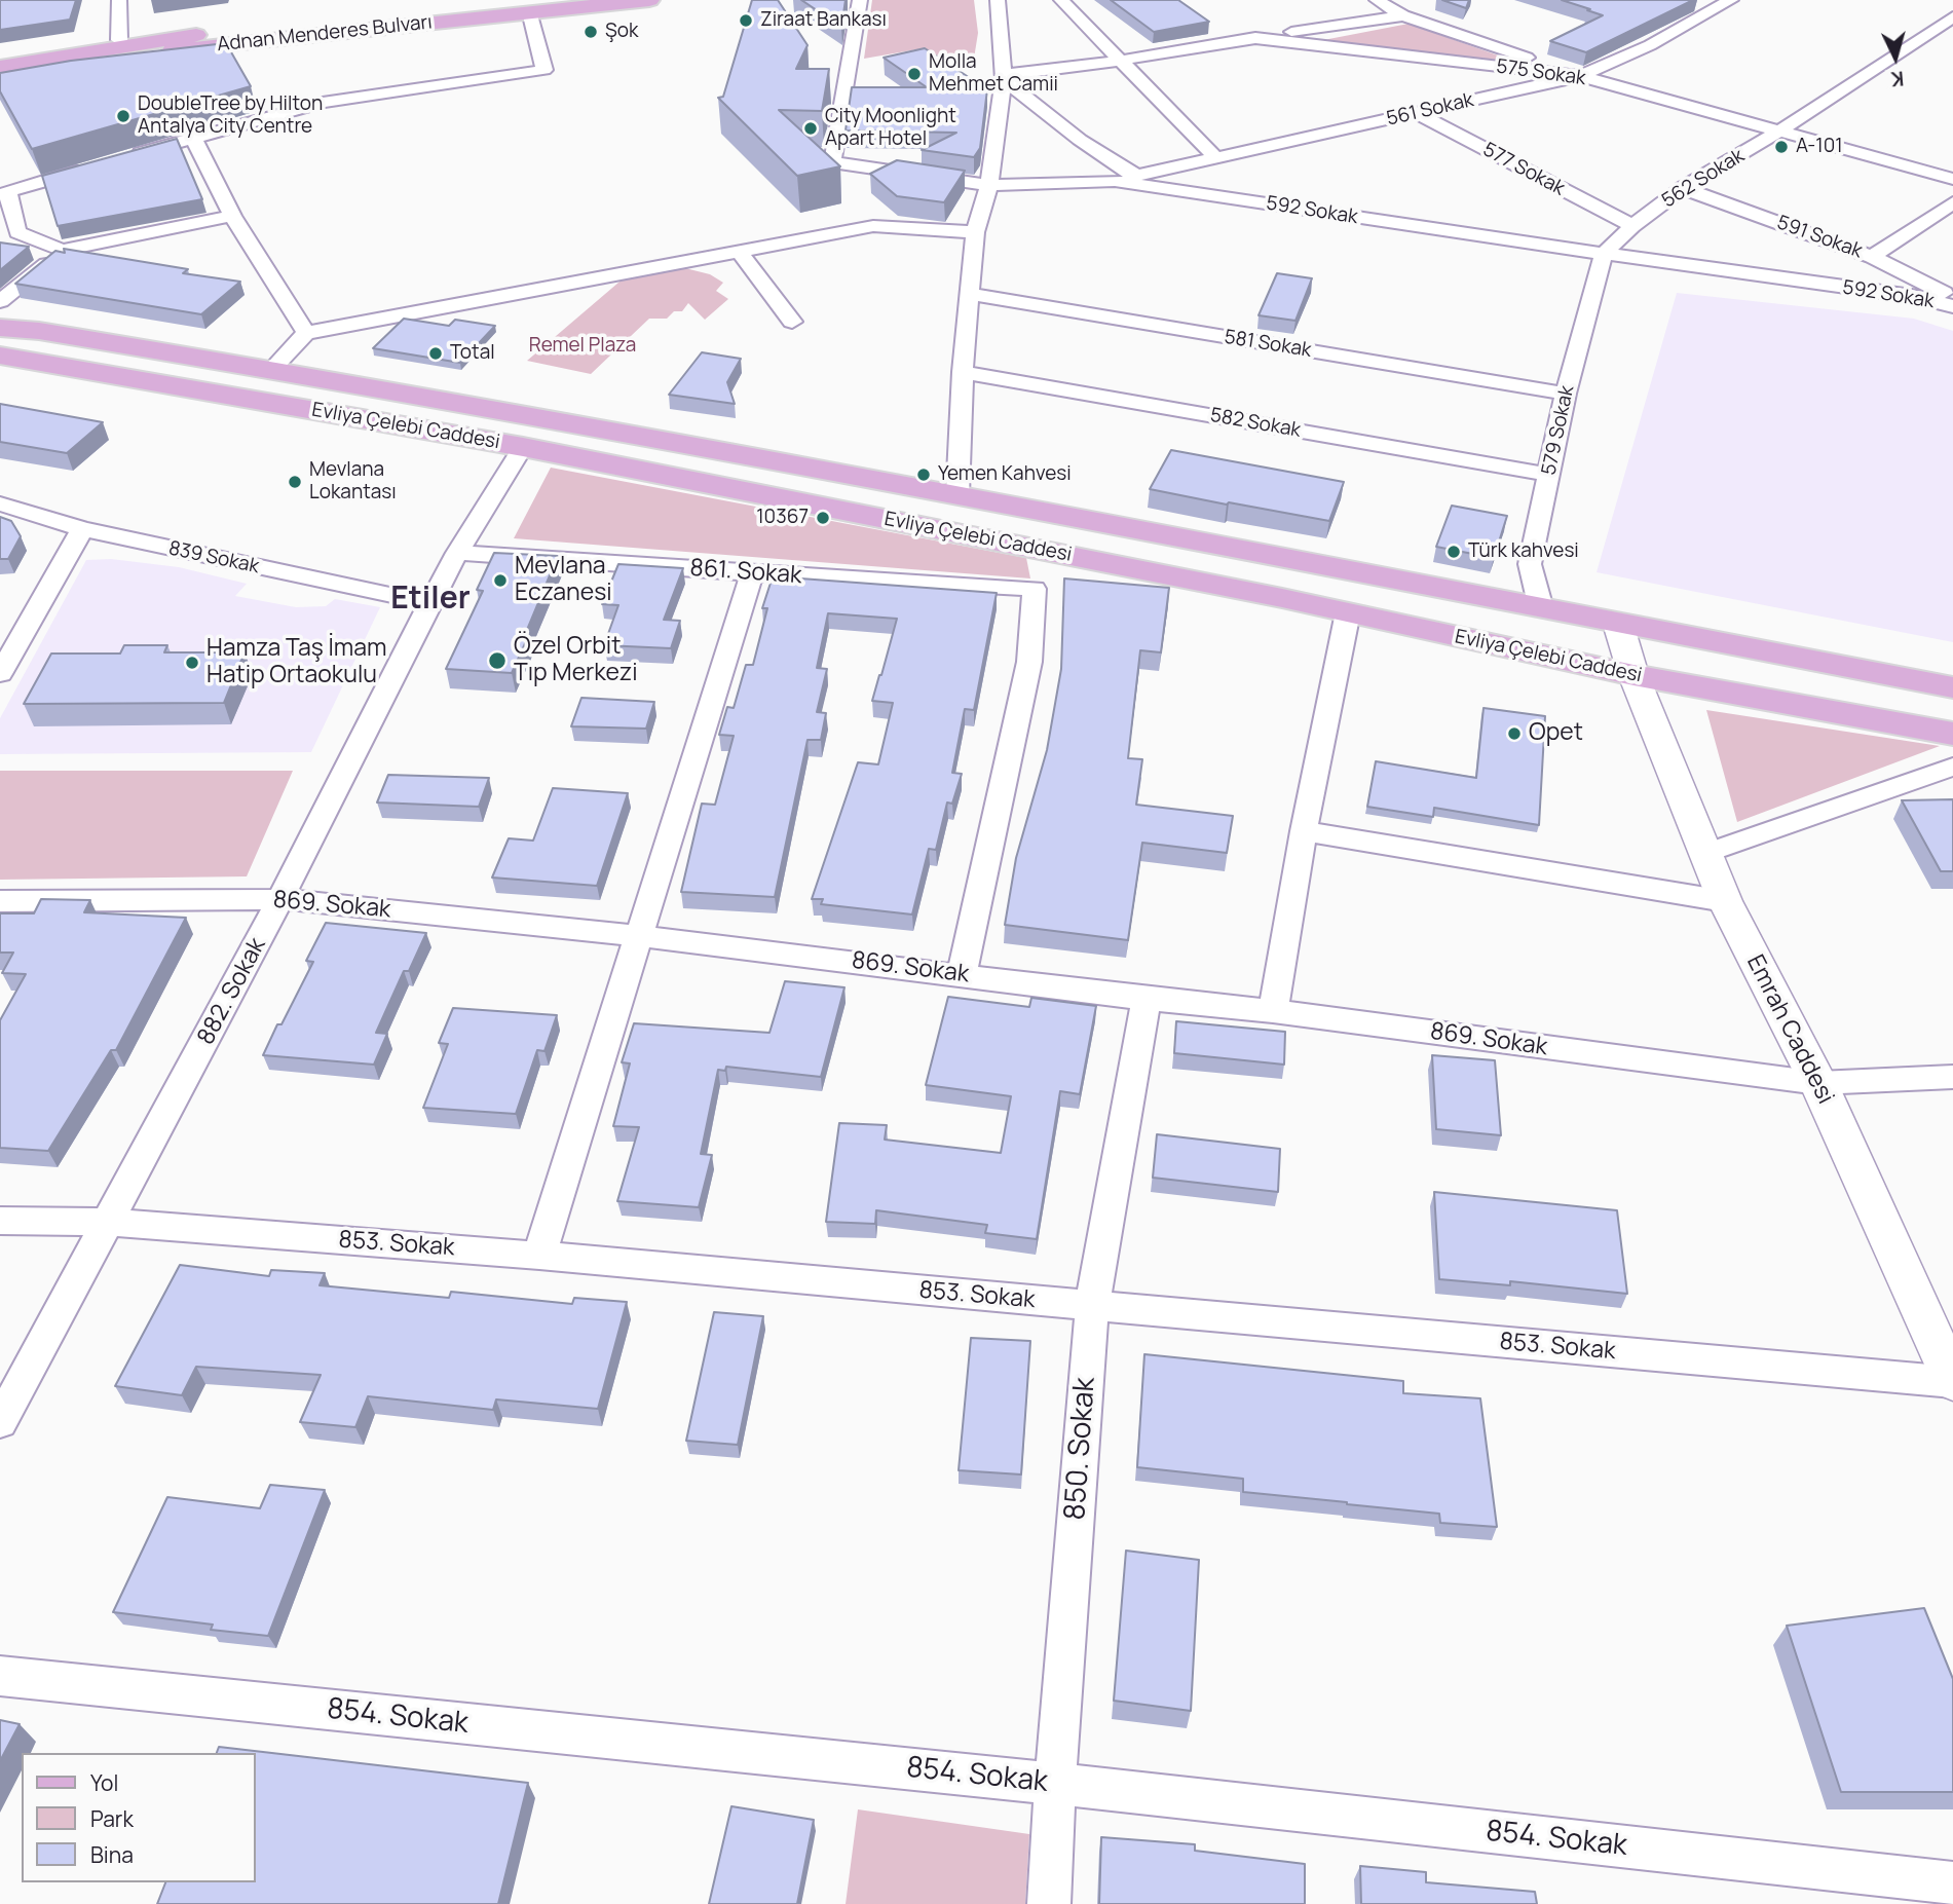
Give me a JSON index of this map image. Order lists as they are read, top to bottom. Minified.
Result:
{"streets":{"main road":["Adnan Menderes Bulvarı","Evliya Çelebi Caddesi"],"street":["575 Sokak","561 Sokak","577 Sokak","562 Sokak","592 Sokak","591 Sokak","581 Sokak","582 Sokak","579 Sokak","839 Sokak","861. Sokak","869. Sokak","882. Sokak","Emrah Caddesi","853. Sokak","850. Sokak","854. Sokak"]},"crossings":[["575 Sokak","561 Sokak"],["575 Sokak","562 Sokak"],["561 Sokak","577 Sokak"],["561 Sokak","592 Sokak"],["577 Sokak","562 Sokak"],["562 Sokak","592 Sokak"],["562 Sokak","591 Sokak"],["562 Sokak","579 Sokak"],["592 Sokak","579 Sokak"],["581 Sokak","579 Sokak"],["582 Sokak","579 Sokak"],["Evliya Çelebi Caddesi","579 Sokak"],["Evliya Çelebi Caddesi","882. Sokak"],["Evliya Çelebi Caddesi","Emrah Caddesi"],["839 Sokak","882. Sokak"],["861. Sokak","869. Sokak"],["861. Sokak","882. Sokak"],["869. Sokak","882. Sokak"],["869. Sokak","Emrah Caddesi"],["869. Sokak","850. Sokak"],["882. Sokak","853. Sokak"],["Emrah Caddesi","853. Sokak"],["853. Sokak","850. Sokak"],["850. Sokak","854. Sokak"]],"districts":["Etiler"],"parks":["Remel Plaza"],"places":["Ziraat Bankası","Şok","Molla Mehmet Camii","DoubleTree by Hilton Antalya City Centre","City Moonlight Apart Hotel","A-101","Total","Yemen Kahvesi","Mevlana Lokantası","10367","Türk kahvesi","Mevlana Eczanesi","Özel Orbit Tıp Merkezi","Hamza Taş İmam Hatip Ortaokulu","Opet"],"legend":["Yol","Park","Bina"],"north":"bottom"}
